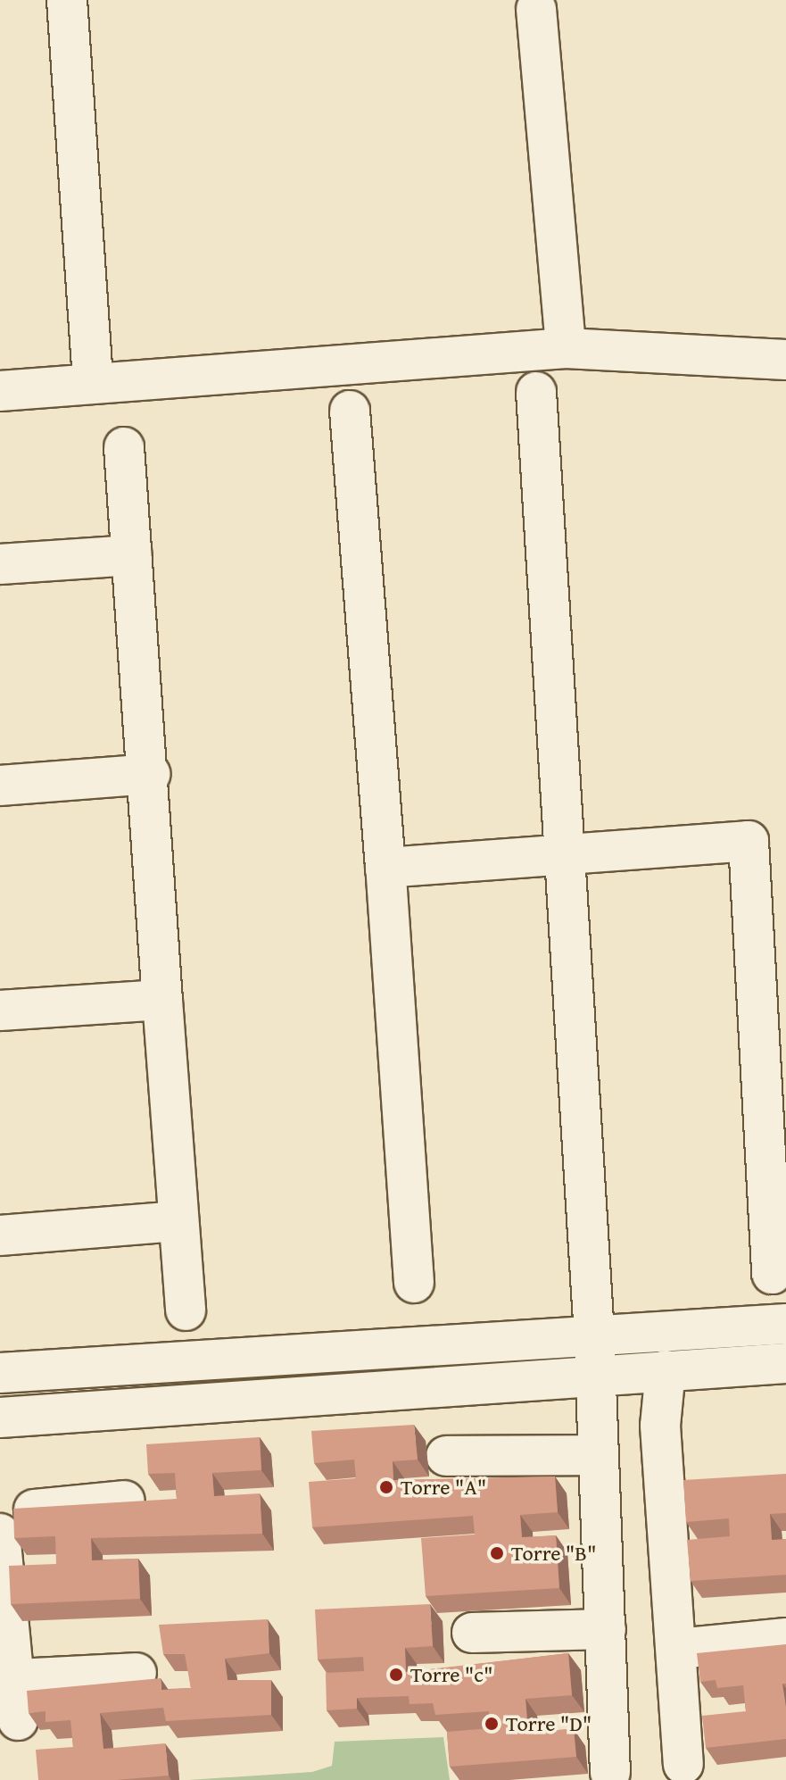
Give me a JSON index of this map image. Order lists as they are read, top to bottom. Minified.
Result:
{"places":["Torre \"A\"","Torre \"B\"","Torre \"c\"","Torre \"D\""]}
